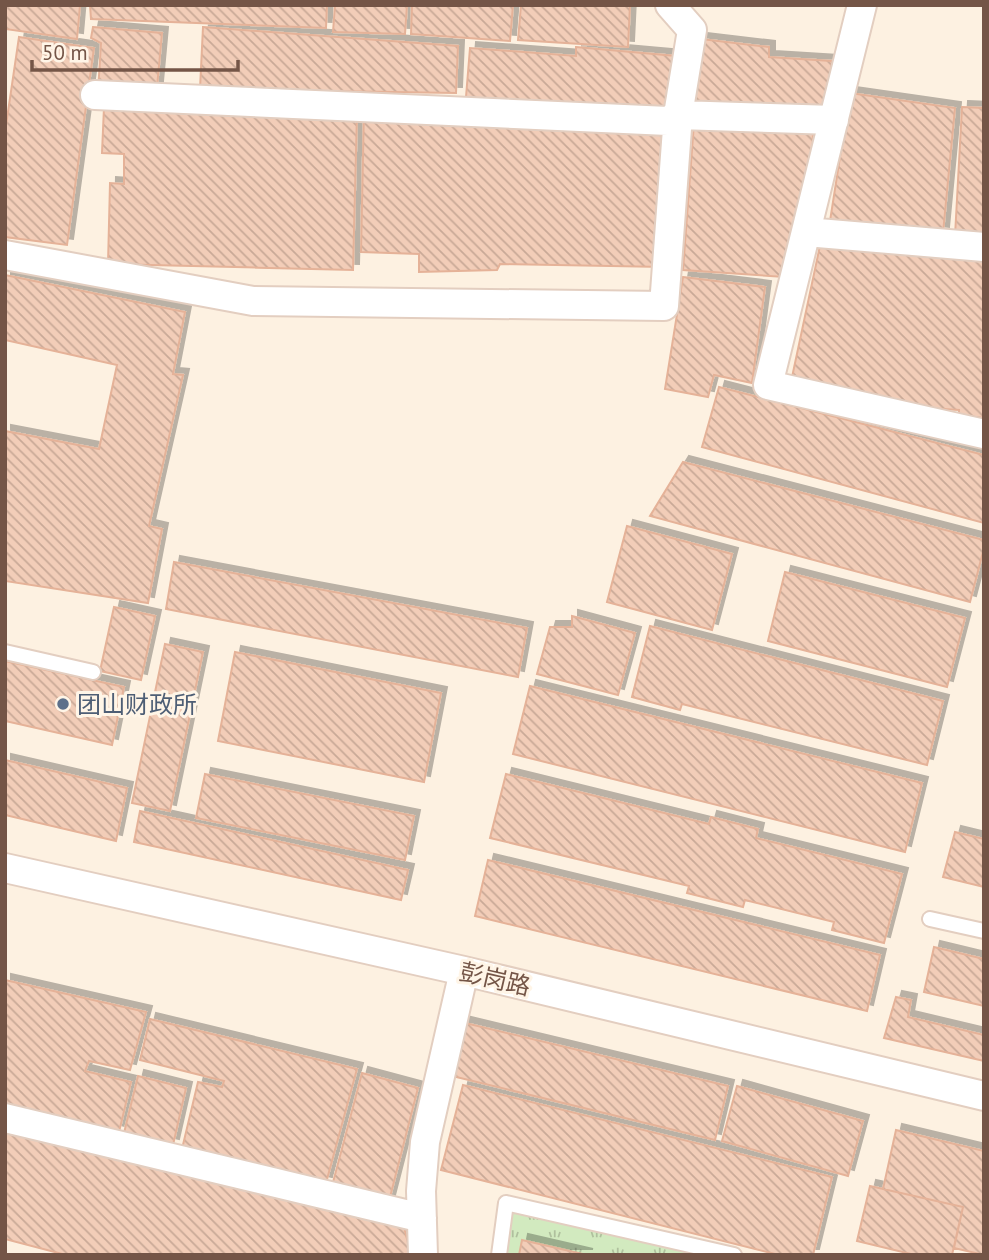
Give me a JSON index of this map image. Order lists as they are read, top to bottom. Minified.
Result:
{"streets":{"street":["彭岗路"]},"places":["团山财政所"],"scale_bar":"50 m"}
